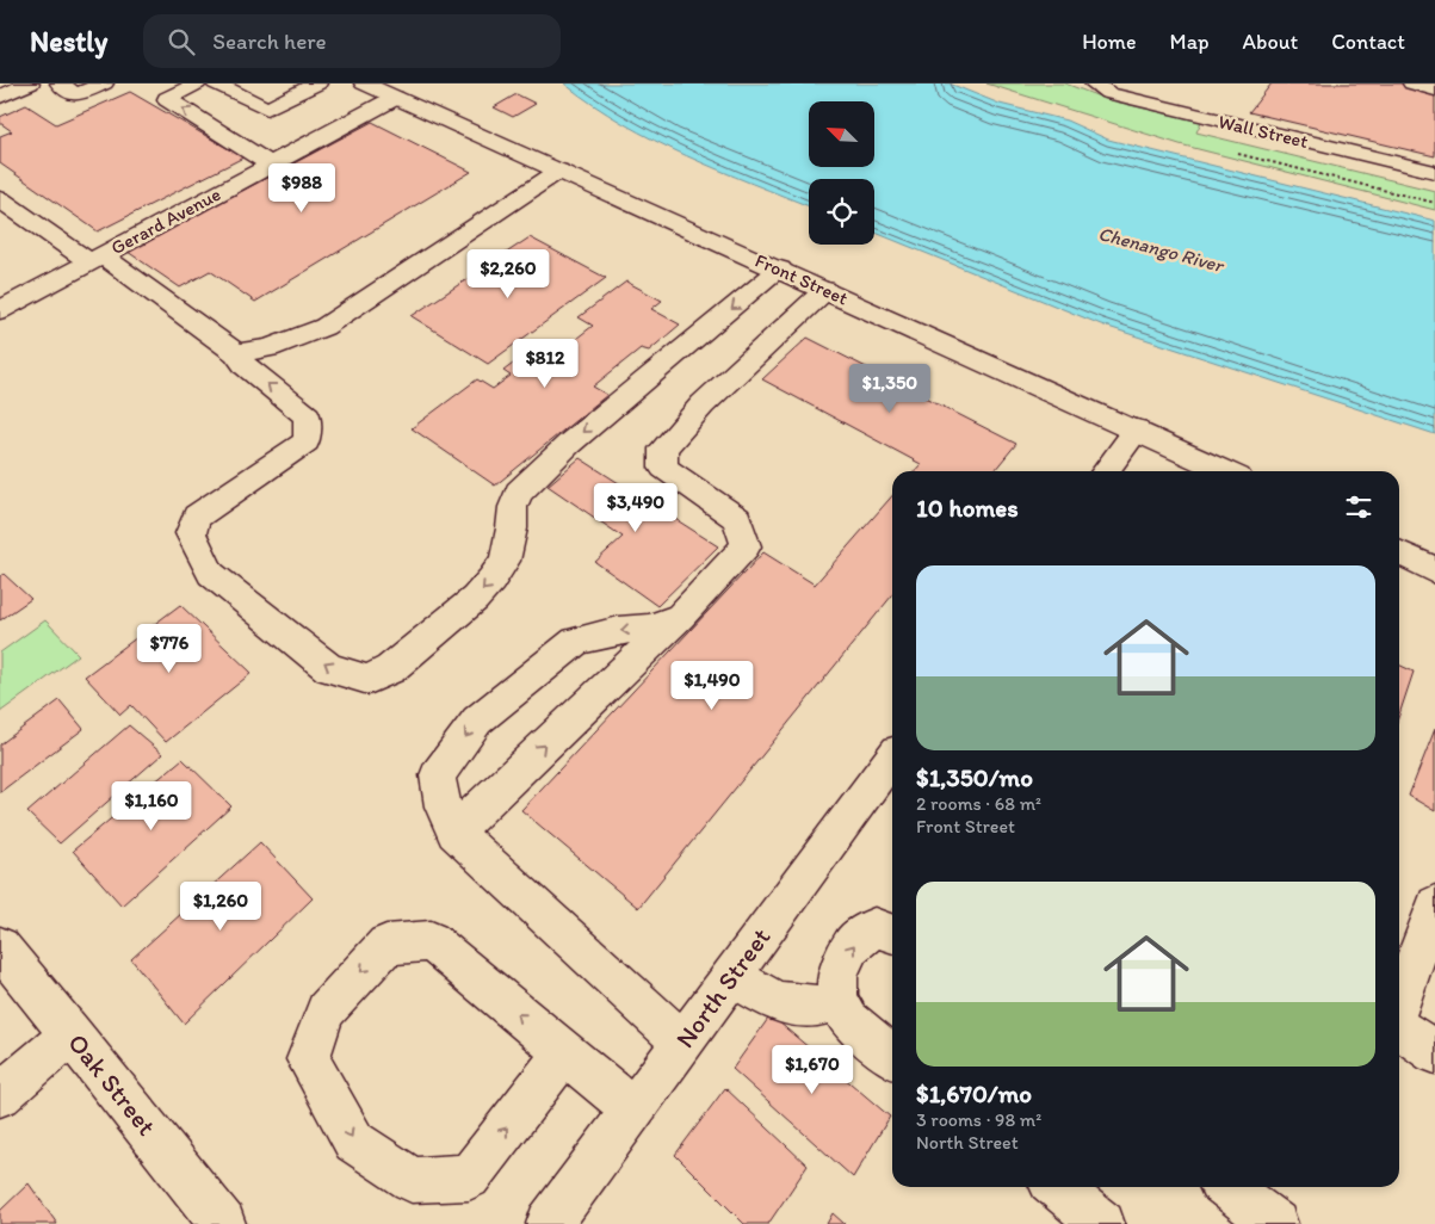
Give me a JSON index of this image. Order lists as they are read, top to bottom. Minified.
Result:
{"streets":{"street":["Wall Street","Gerard Avenue","Front Street","North Street","Oak Street"]},"crossings":[["Gerard Avenue","Front Street"]],"water":["Chenango River"],"north":"top left","page":{"header":"Nestly","search":"Search here","nav":["Home","Map","About","Contact"],"price":["$988","$2,260","$812","$1,350","$3,490","$776","$1,490","$1,160","$1,260","$1,670"],"heading":"10 homes","list":[{"name":"$1,350/mo","note":"2 rooms · 68 m² · Front Street"},{"name":"$1,670/mo","note":"3 rooms · 98 m² · North Street"}]}}
